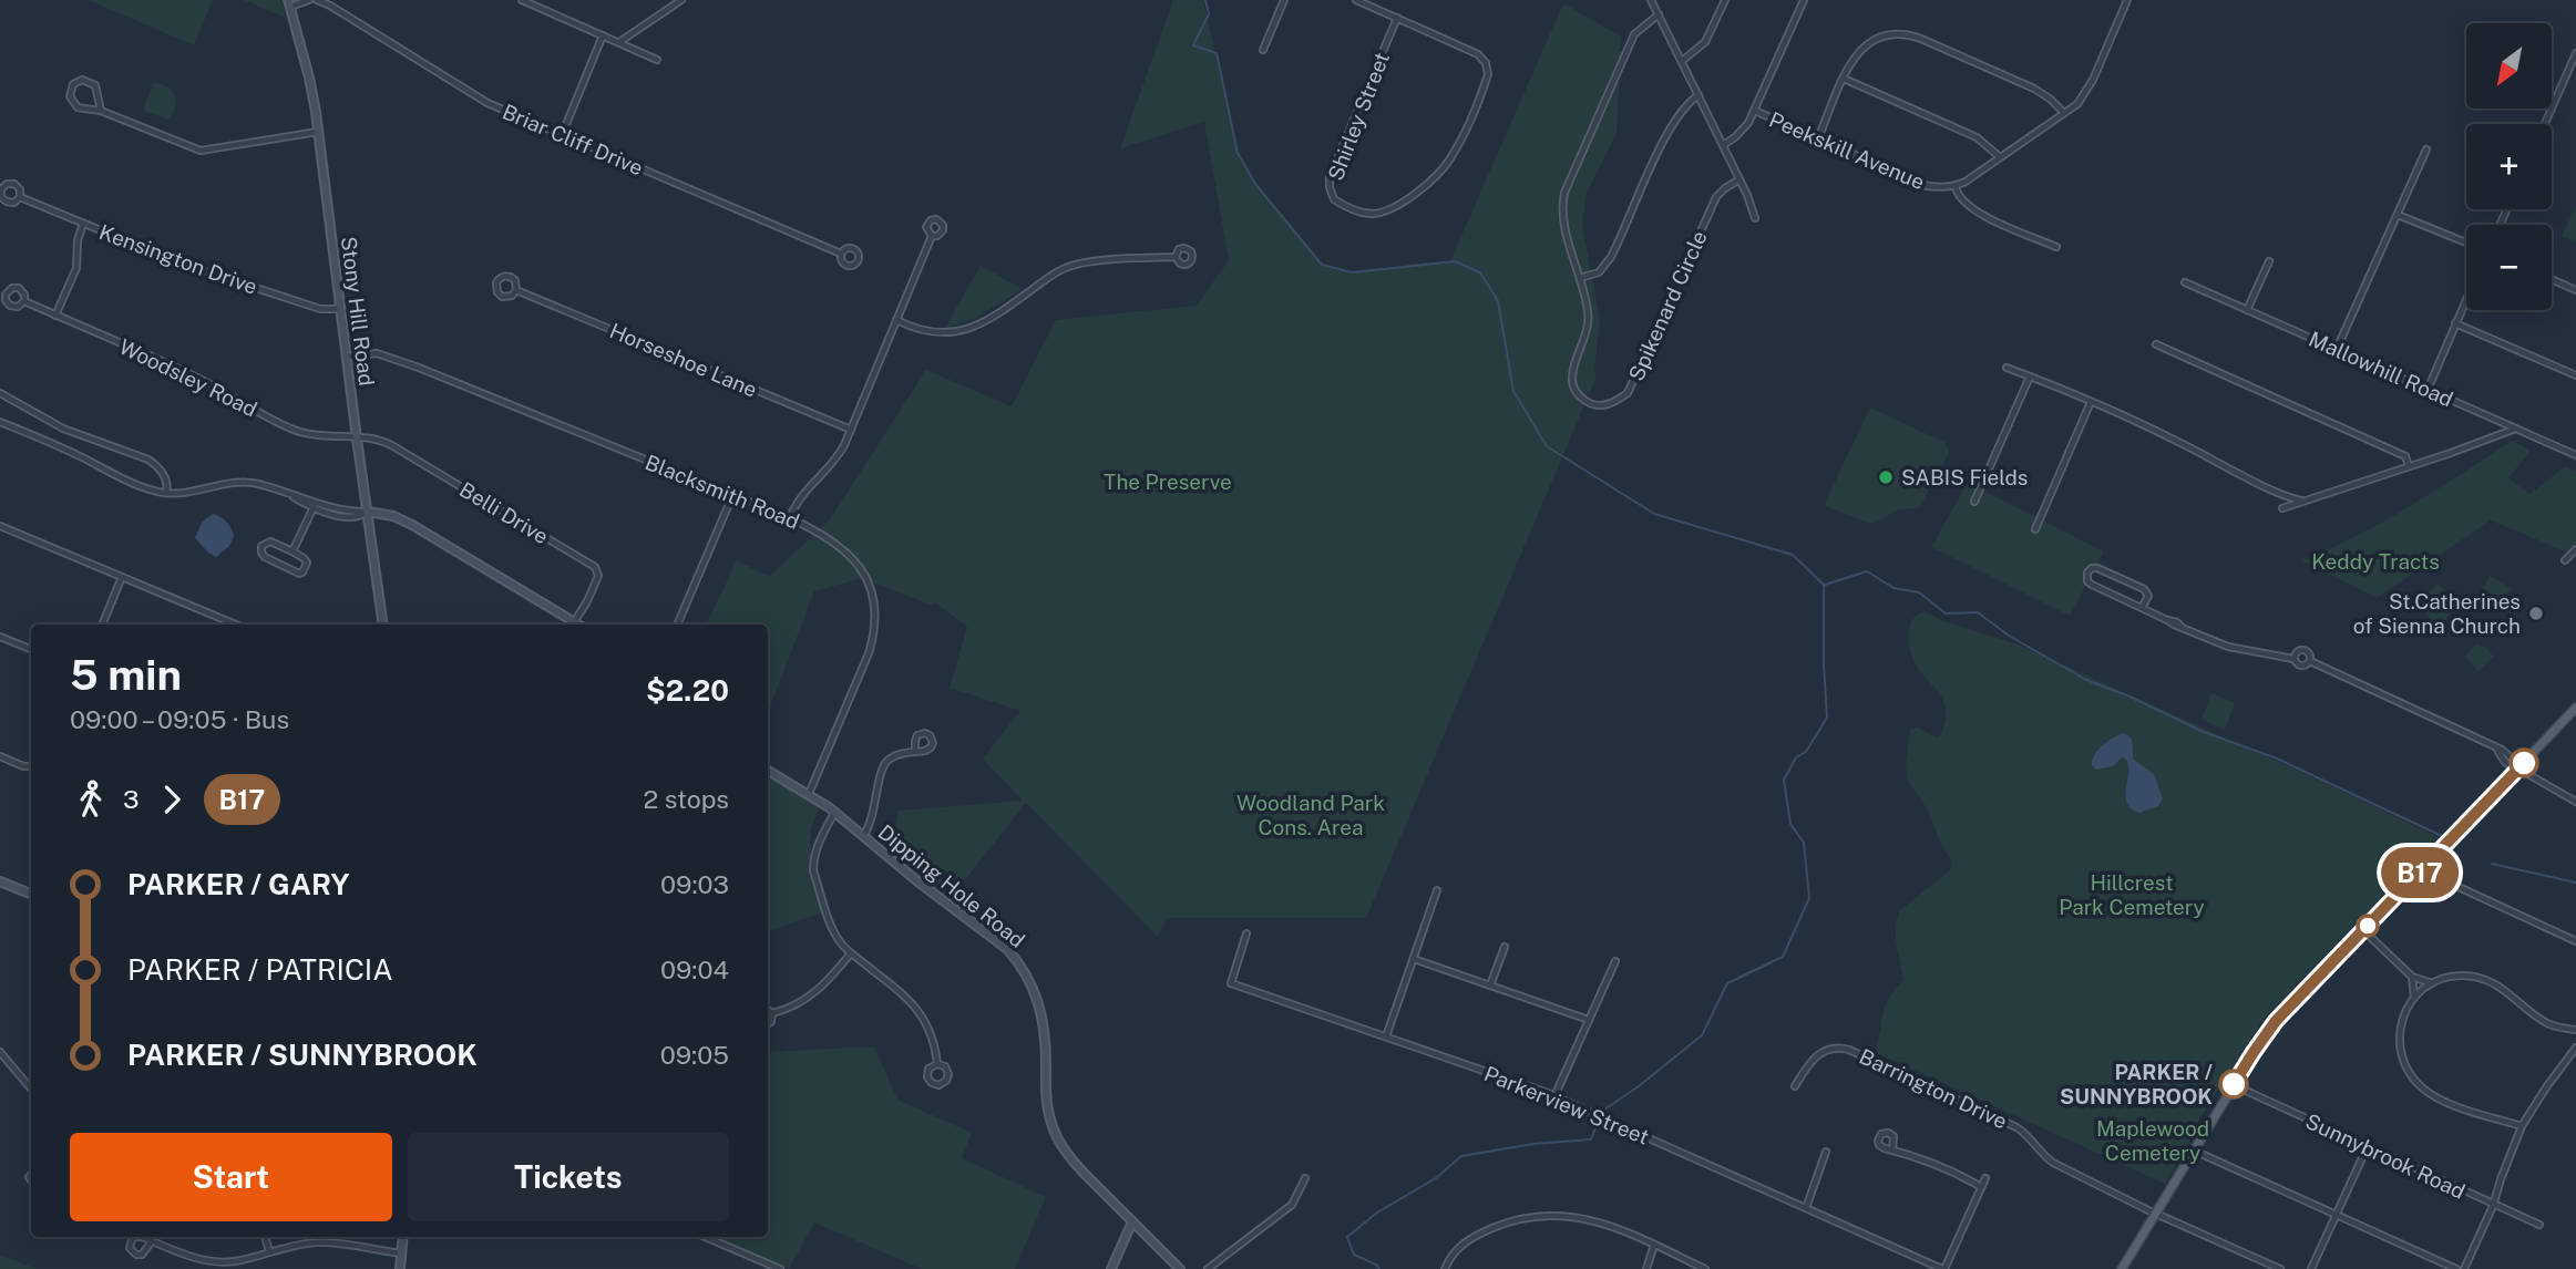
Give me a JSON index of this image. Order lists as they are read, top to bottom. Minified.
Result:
{"streets":{"main road":["Stony Hill Road","Dipping Hole Road"],"street":["Shirley Street","Briar Cliff Drive","Peekskill Avenue","Kensington Drive","Spikenard Circle","Horseshoe Lane","Mallowhill Road","Woodsley Road","Blacksmith Road","Belli Drive","Barrington Drive","Parkerview Street","Sunnybrook Road"]},"crossings":[["Kensington Drive","Stony Hill Road"],["Stony Hill Road","Woodsley Road"],["Stony Hill Road","Blacksmith Road"],["Stony Hill Road","Belli Drive"],["Woodsley Road","Belli Drive"],["Blacksmith Road","Dipping Hole Road"]],"parks":["The Preserve","Keddy Tracts","Woodland Park Cons. Area","Hillcrest Park Cemetery","Maplewood Cemetery"],"places":["SABIS Fields","St.Catherines of Sienna Church","PARKER / SUNNYBROOK"],"lines":["bus line B17"],"north":"bottom left","page":{"on_map":"B17","map_buttons":["+","−"],"heading":["5 min","09:00 – 09:05 · Bus","$2.20"],"legs":["3","B17","2 stops"],"list":[{"name":"PARKER / GARY","value":"09:03"},{"name":"PARKER / PATRICIA","value":"09:04"},{"name":"PARKER / SUNNYBROOK","value":"09:05"}],"buttons":["Start","Tickets"]}}
